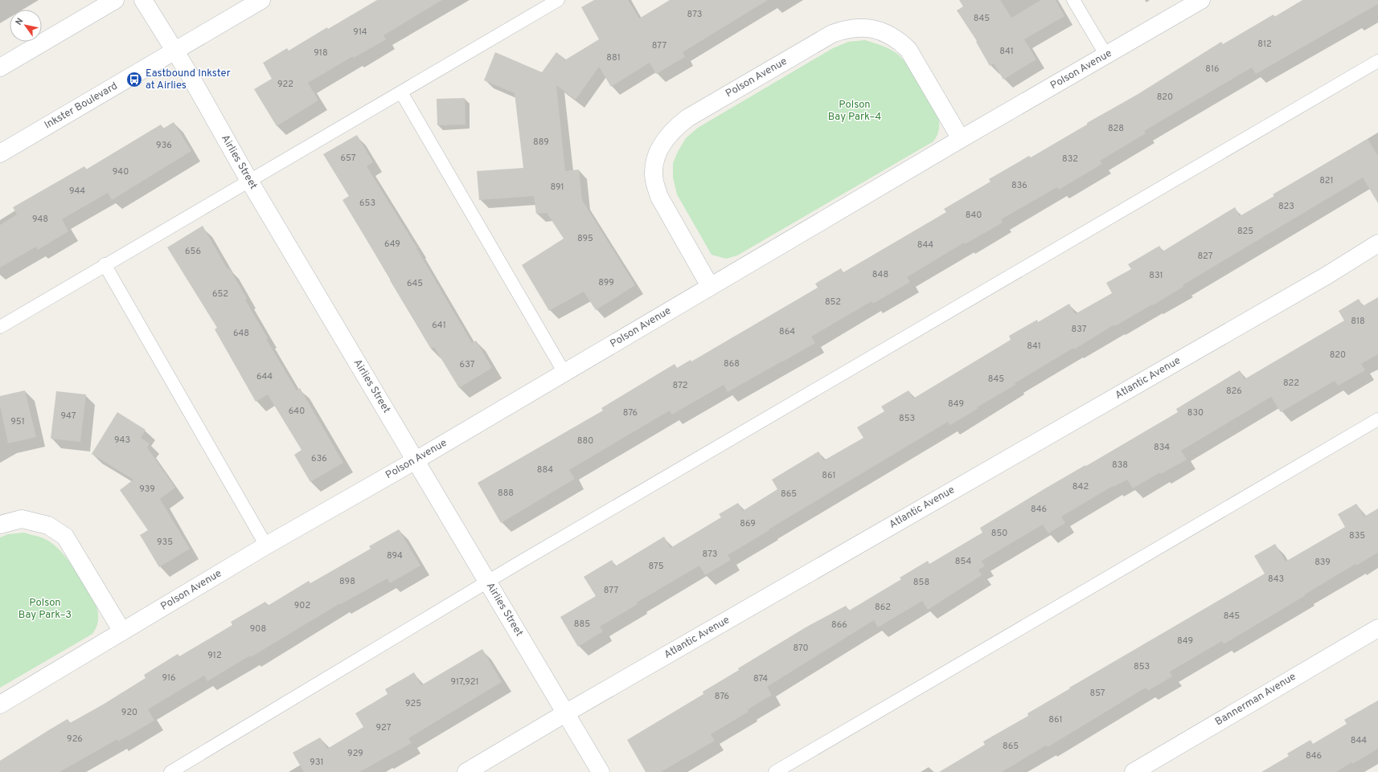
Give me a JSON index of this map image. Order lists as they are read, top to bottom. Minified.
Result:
{"streets":{"street":["Polson Avenue","Inkster Boulevard","Airlies Street","Atlantic Avenue","Bannerman Avenue"]},"crossings":[["Polson Avenue","Airlies Street"],["Inkster Boulevard","Airlies Street"],["Airlies Street","Atlantic Avenue"]],"parks":["Polson Bay Park–4","Polson Bay Park–3"],"places":{"bus stop":["Eastbound Inkster at Airlies"]},"house_numbers":["873","845","914","812","877","841","918","881","816","922","820","828","889","936","657","832","940","821","836","891","944","653","823","840","948","825","895","649","844","656","827","848","831","899","645","652","852","818","641","837","864","648","841","820","868","637","644","845","822","872","826","849","640","876","830","947","853","951","943","880","834","636","838","884","861","842","939","888","865","846","869","850","835","935","873","894","854","839","875","843","898","858","877","902","862","845","885","866","908","849","870","912","853","916","874","917,921","857","876","925","920","861","927","926","844","865","929","846","931"],"north":"top left"}
